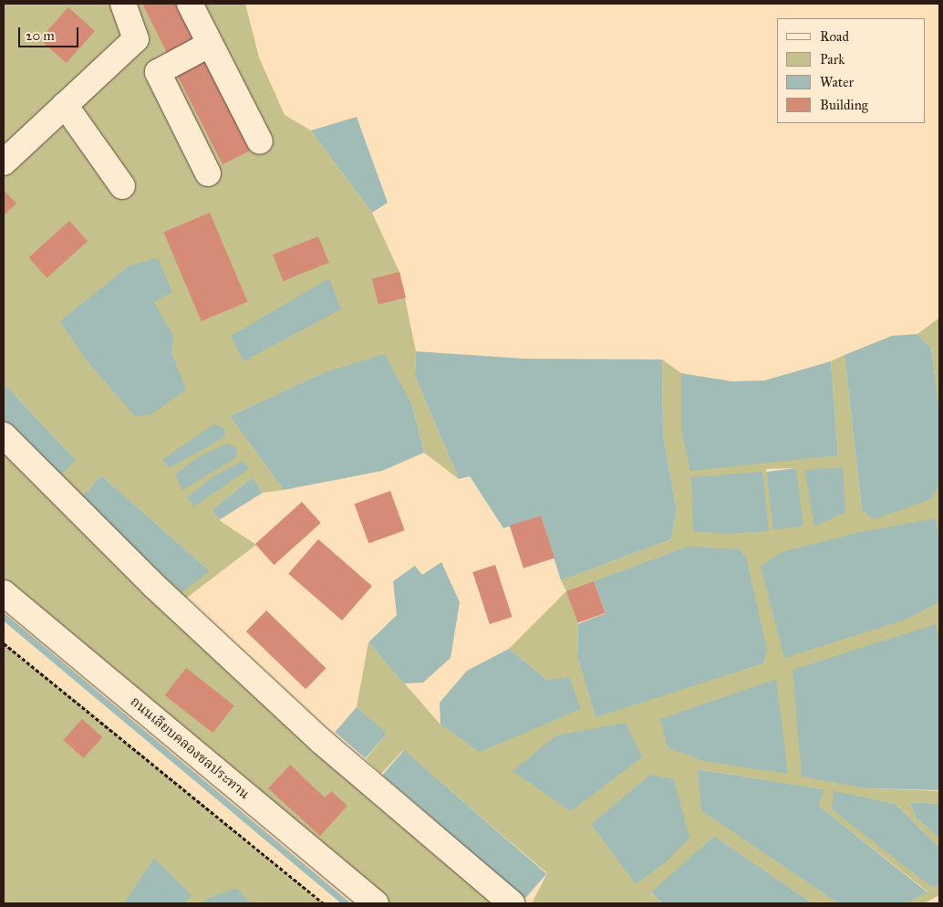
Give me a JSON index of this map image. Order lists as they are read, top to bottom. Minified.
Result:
{"streets":{"street":["ถนนเลียบคลองชลประทาน"]},"legend":["Road","Park","Water","Building"],"scale_bar":"20 m"}
